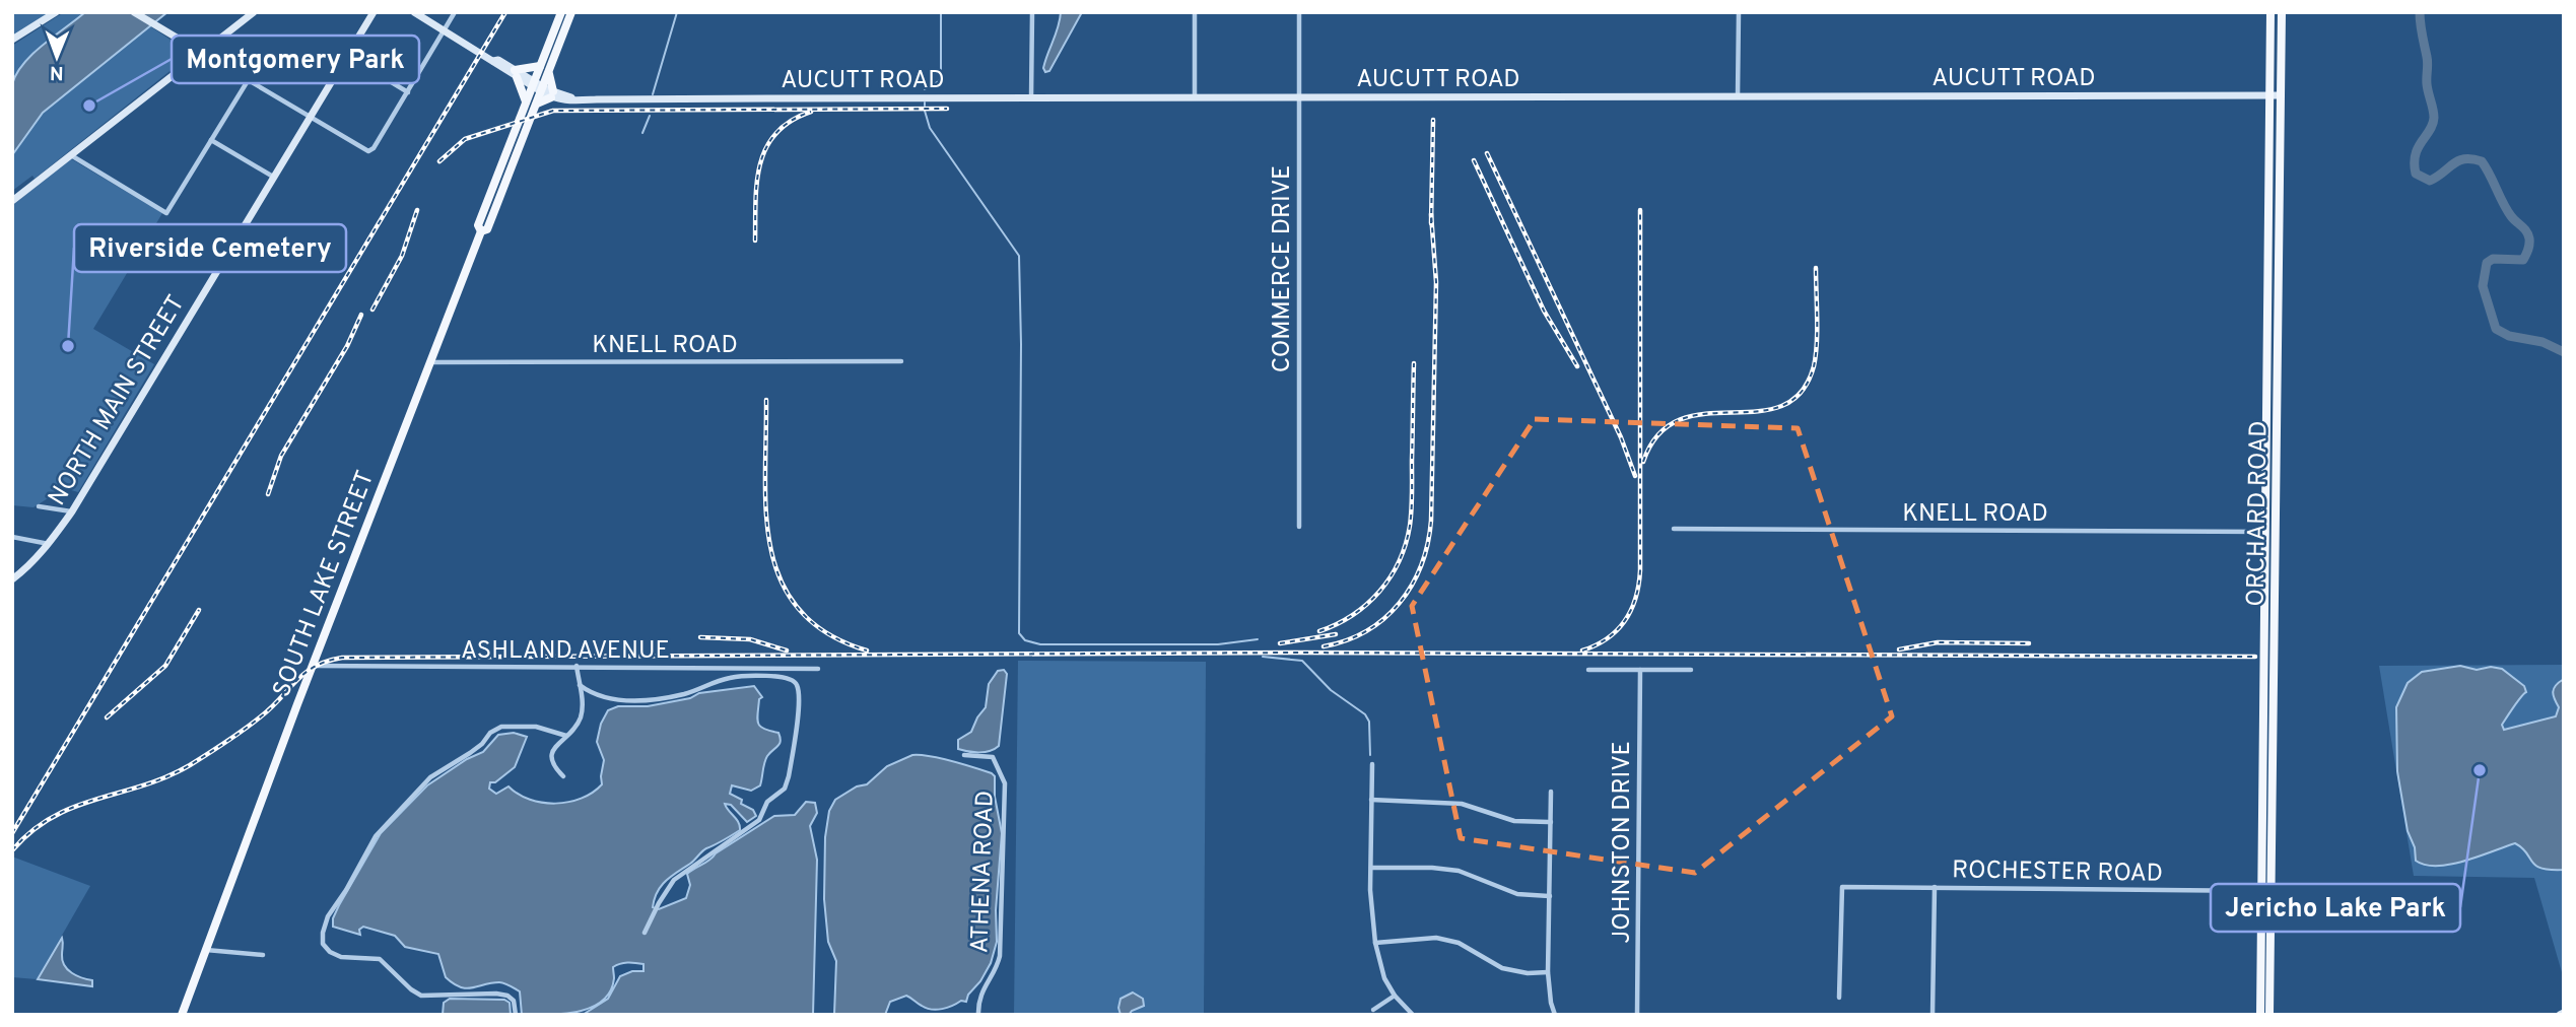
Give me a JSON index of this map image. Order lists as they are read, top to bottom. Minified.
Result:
{"streets":{"main road":["ORCHARD ROAD","SOUTH LAKE STREET"],"street":["AUCUTT ROAD","COMMERCE DRIVE","KNELL ROAD","NORTH MAIN STREET","ASHLAND AVENUE","JOHNSTON DRIVE","ROCHESTER ROAD","ATHENA ROAD"]},"crossings":[["AUCUTT ROAD","COMMERCE DRIVE"],["AUCUTT ROAD","ORCHARD ROAD"],["AUCUTT ROAD","SOUTH LAKE STREET"],["KNELL ROAD","ORCHARD ROAD"],["KNELL ROAD","SOUTH LAKE STREET"],["ORCHARD ROAD","ROCHESTER ROAD"],["SOUTH LAKE STREET","ASHLAND AVENUE"]],"places":["Montgomery Park","Riverside Cemetery","Jericho Lake Park"],"north":"bottom"}
